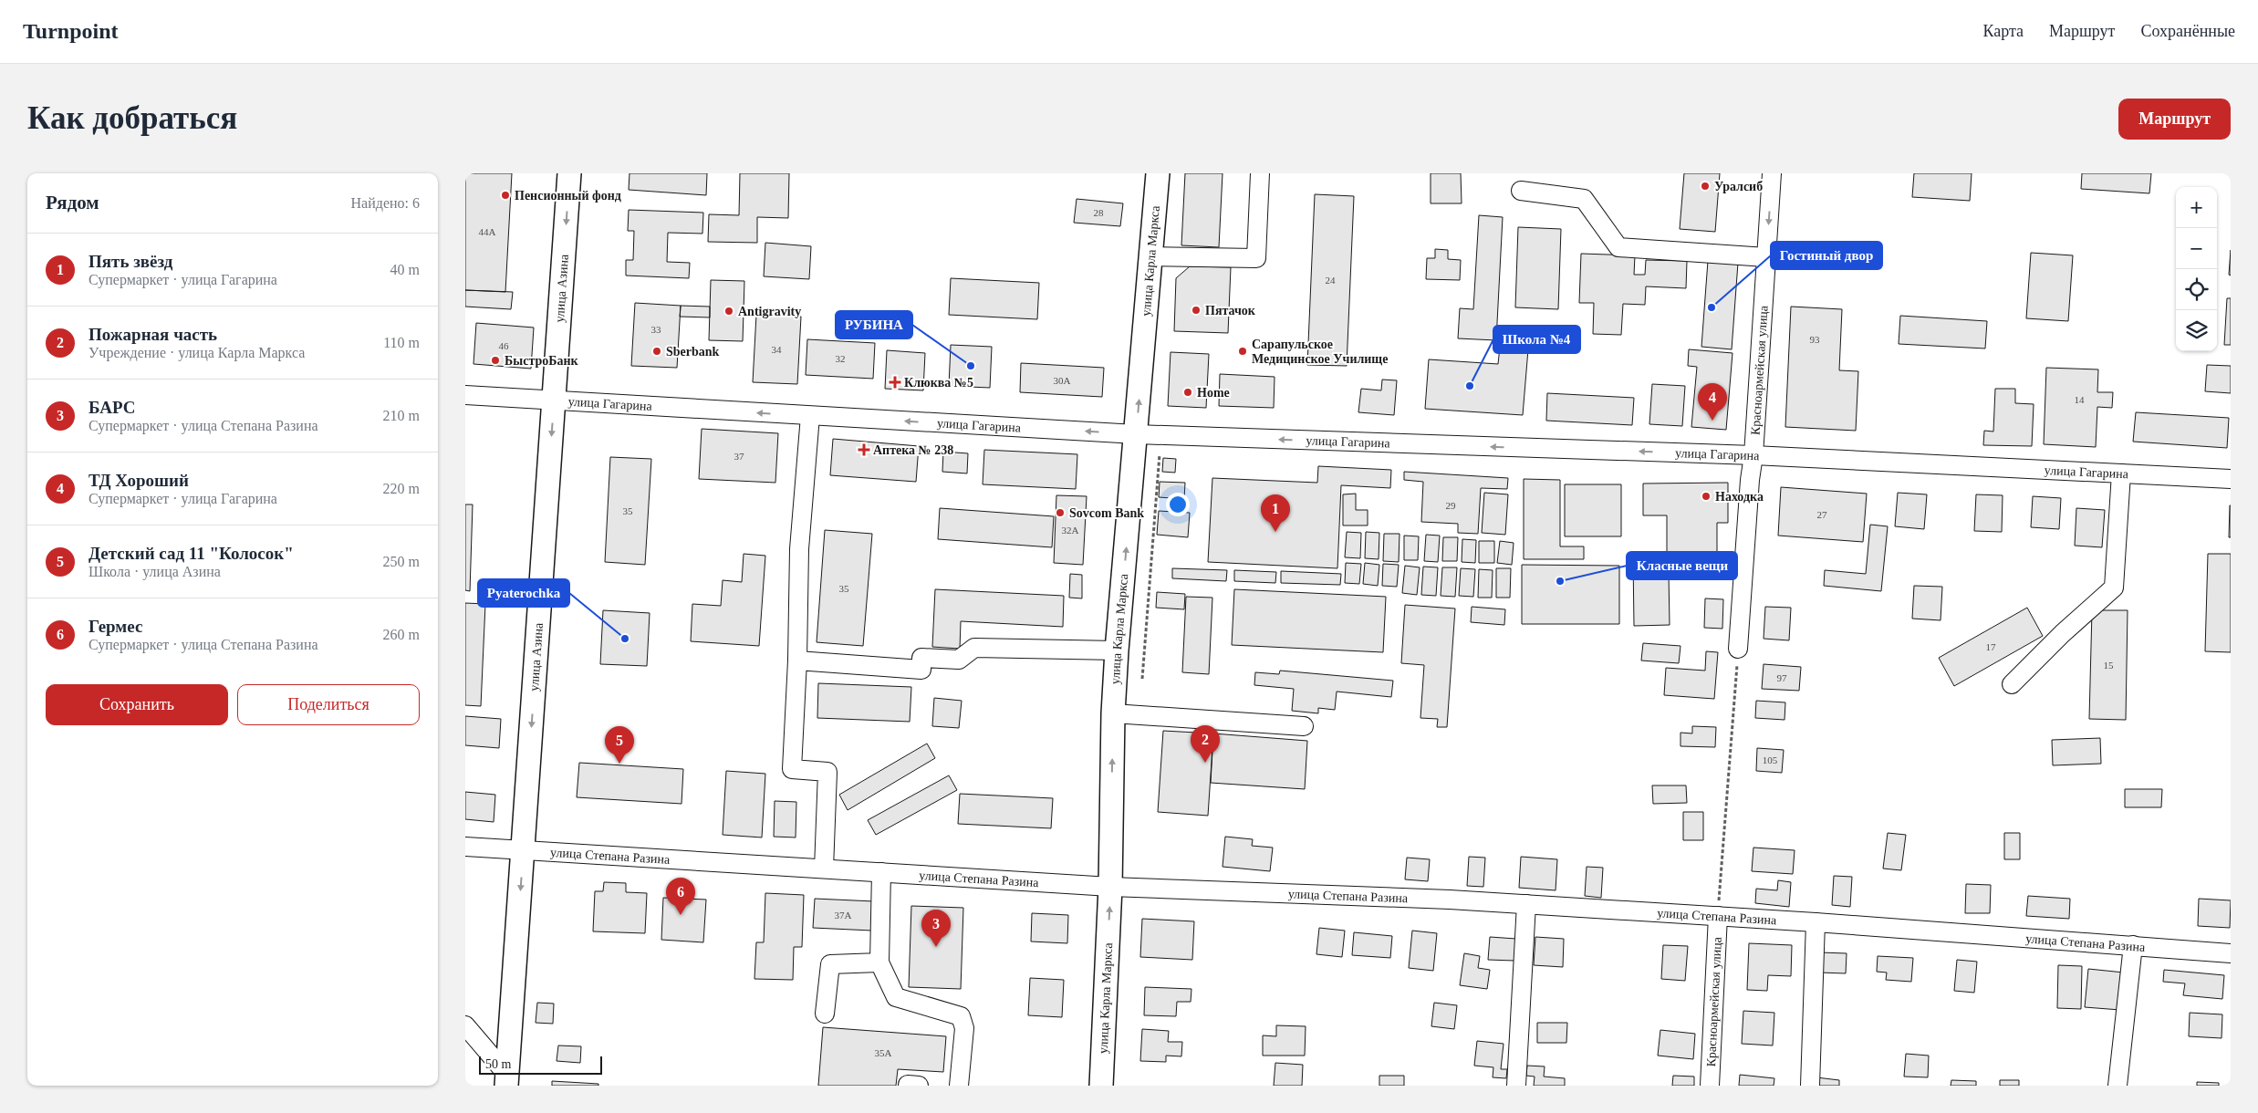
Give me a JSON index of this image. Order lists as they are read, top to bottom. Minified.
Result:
{"streets":{"main road":["улица Карла Маркса","улица Азина"],"street":["Красноармейская улица","улица Гагарина","улица Степана Разина"]},"crossings":[["улица Карла Маркса","улица Гагарина"],["улица Карла Маркса","улица Степана Разина"],["улица Азина","улица Гагарина"],["улица Азина","улица Степана Разина"],["Красноармейская улица","улица Гагарина"],["Красноармейская улица","улица Степана Разина"]],"one_way":["улица Карла Маркса","улица Азина","улица Гагарина"],"places":{"other":["Уралсиб","Пенсионный фонд","Гостиный двор","Пятачок","Antigravity","Sberbank","Сарапульское Медицинское Училище","БыстроБанк","РУБИНА","Школа №4","Home","Находка","Sovcom Bank","Класные вещи","Pyaterochka"],"health":["Клюква №5","Аптека № 238"]},"house_numbers":["28","44А","24","33","93","46","34","32","30А","14","37","29","35","27","32А","35","17","15","97","105","37А","35А"],"scale_bar":"50 m","page":{"header":"Turnpoint","nav":["Карта","Маршрут","Сохранённые"],"buttons":["Маршрут",["Сохранить","Поделиться"]],"title":"Как добраться","heading":["Рядом","Найдено: 6"],"map_buttons":["+","−"],"list":[{"mark":"1","name":"Пять звёзд","note":"Супермаркет · улица Гагарина","value":"40 m"},{"mark":"2","name":"Пожарная часть","note":"Учреждение · улица Карла Маркса","value":"110 m"},{"mark":"3","name":"БАРС","note":"Супермаркет · улица Степана Разина","value":"210 m"},{"mark":"4","name":"ТД Хороший","note":"Супермаркет · улица Гагарина","value":"220 m"},{"mark":"5","name":"Детский сад 11 \"Колосок\"","note":"Школа · улица Азина","value":"250 m"},{"mark":"6","name":"Гермес","note":"Супермаркет · улица Степана Разина","value":"260 m"}],"pins":["4","1","2","5","6","3"],"scale":"50 m"}}
